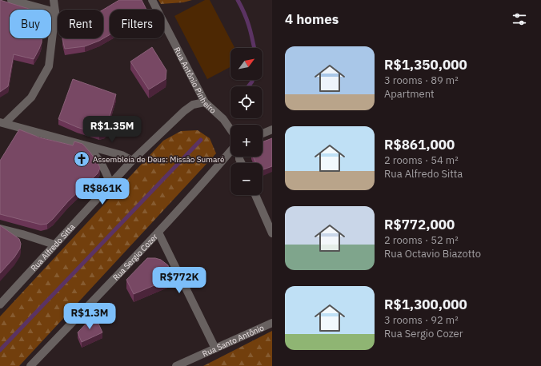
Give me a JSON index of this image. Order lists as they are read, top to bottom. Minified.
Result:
{"streets":{"street":["Rua Antônio Pinheiro","Rua Alfredo Sitta","Rua Sergio Cozer","Rua Santo Antônio"]},"crossings":[["Rua Antônio Pinheiro","Rua Alfredo Sitta"]],"places":{"church":["Assembleia de Deus: Missão Sumaré"]},"north":"top right","page":{"heading":"4 homes","chip":["Buy","Rent","Filters"],"list":[{"name":"R$1,350,000","note":"3 rooms · 89 m² · Apartment"},{"name":"R$861,000","note":"2 rooms · 54 m² · Rua Alfredo Sitta"},{"name":"R$772,000","note":"2 rooms · 52 m² · Rua Octavio Biazotto"},{"name":"R$1,300,000","note":"3 rooms · 92 m² · Rua Sergio Cozer"}],"map_buttons":["+","−"],"price":["R$1.35M","R$861K","R$772K","R$1.3M"]}}
